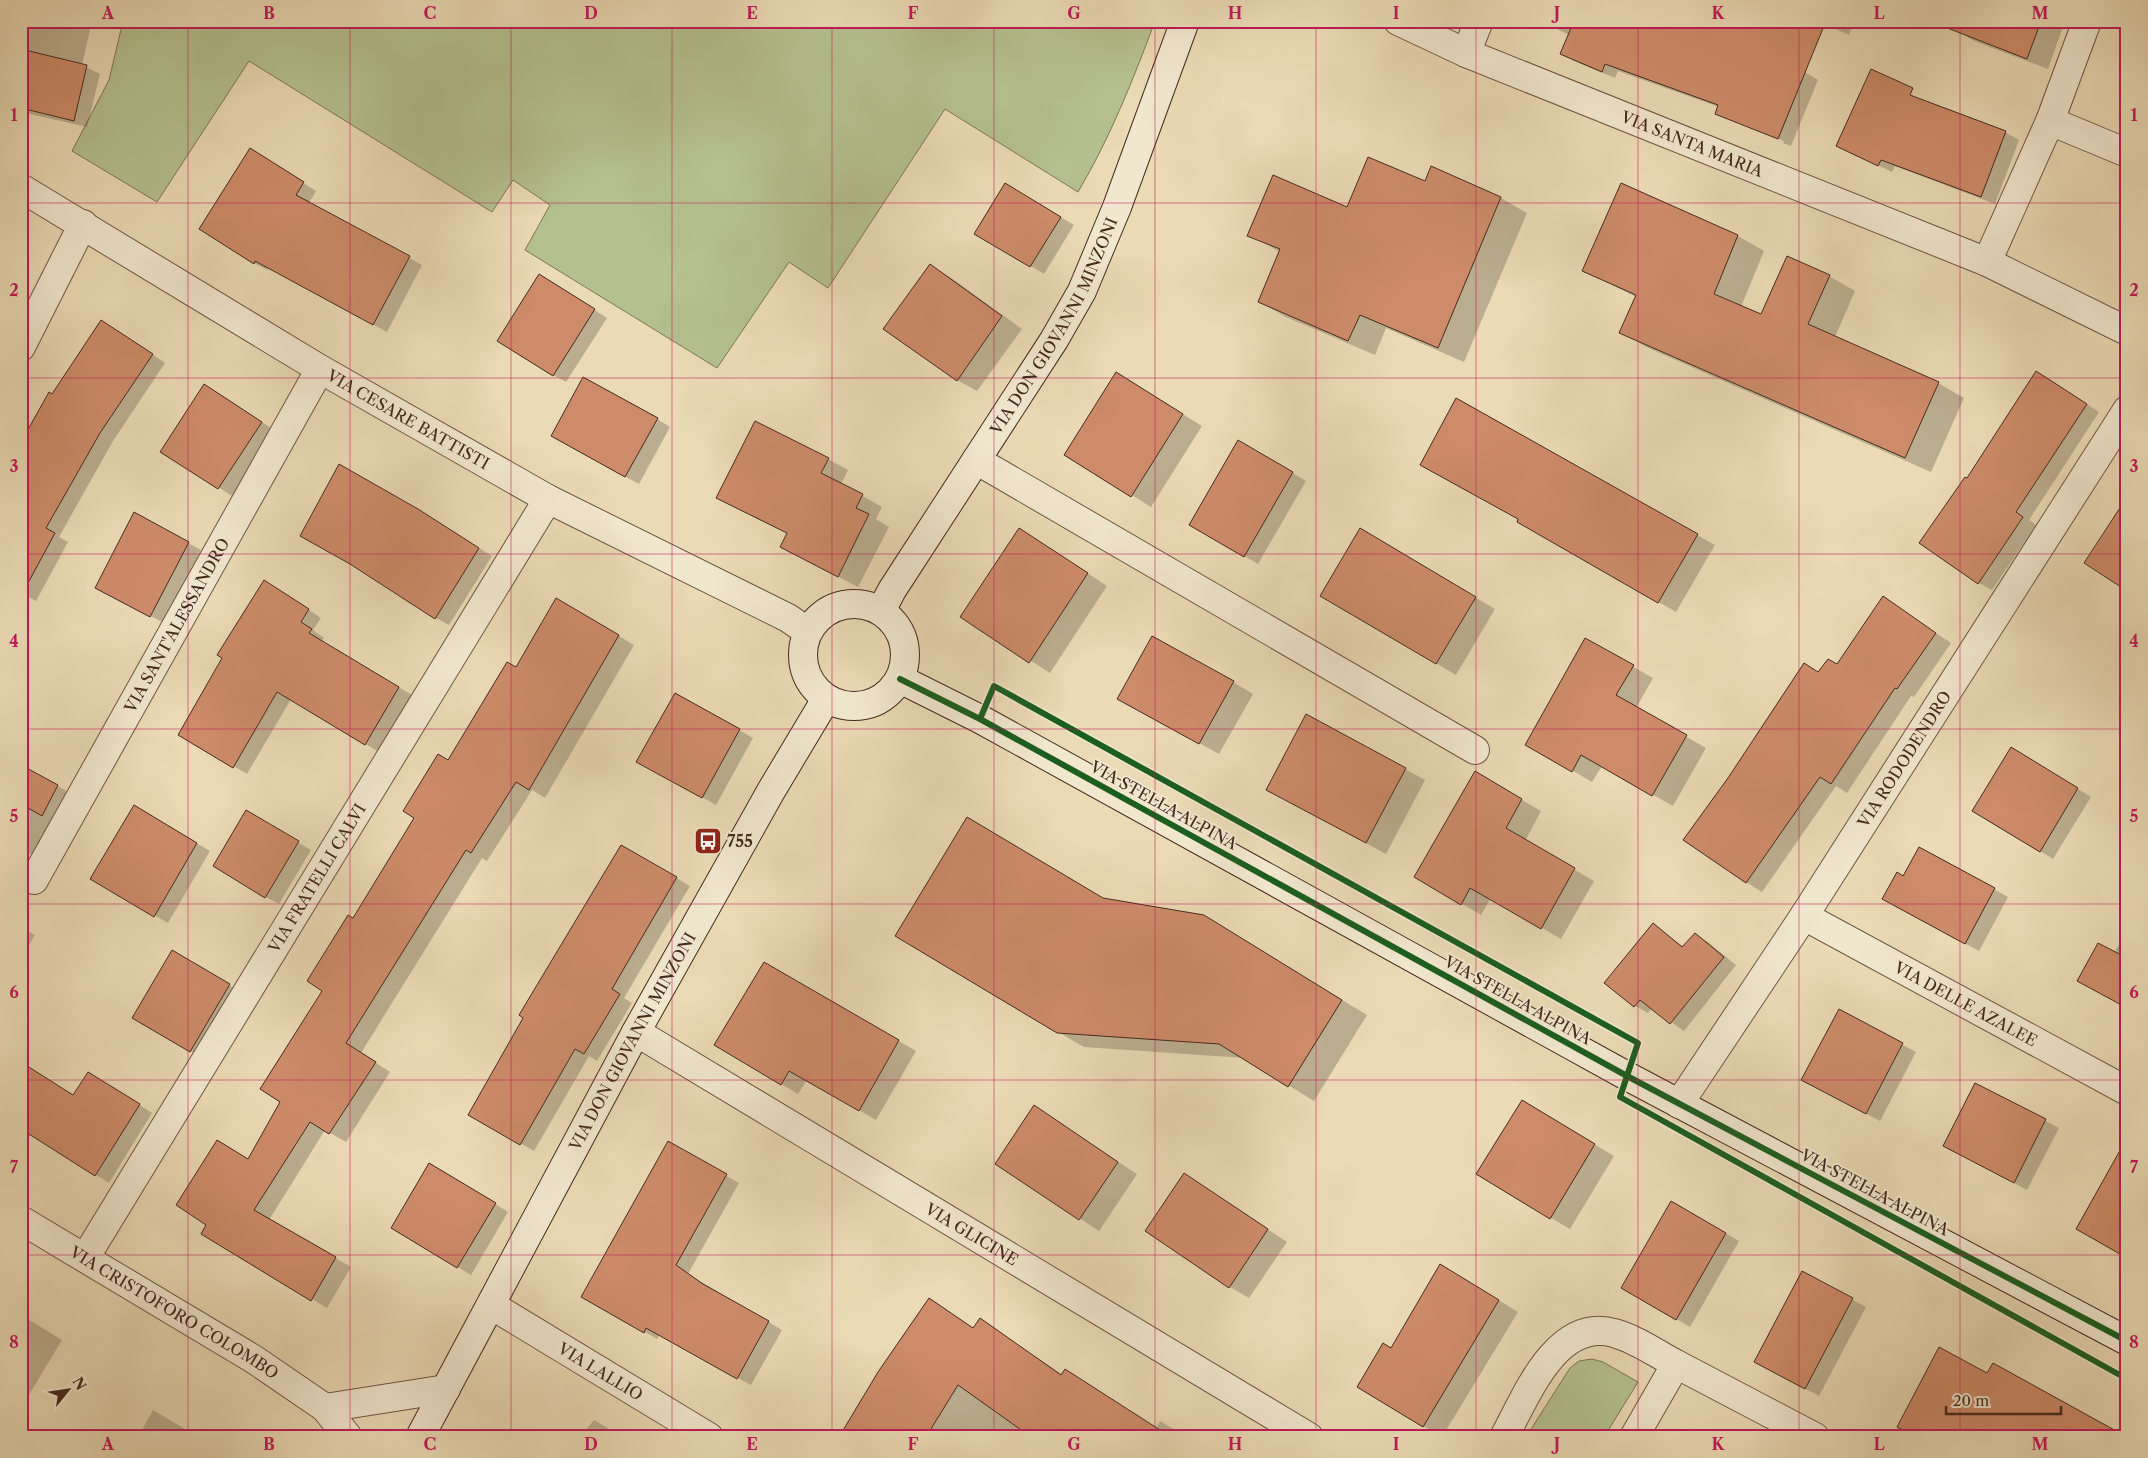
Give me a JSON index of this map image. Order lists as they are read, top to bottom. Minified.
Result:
{"streets":{"street":["VIA SANTA MARIA","VIA DON GIOVANNI MINZONI","VIA CESARE BATTISTI","VIA SANT'ALESSANDRO","VIA RODODENDRO","VIA STELLA ALPINA","VIA FRATELLI CALVI","VIA DELLE AZALEE","VIA GLICINE","VIA CRISTOFORO COLOMBO","VIA LALLIO"]},"crossings":[["VIA DON GIOVANNI MINZONI","VIA CESARE BATTISTI"],["VIA DON GIOVANNI MINZONI","VIA STELLA ALPINA"],["VIA DON GIOVANNI MINZONI","VIA GLICINE"],["VIA DON GIOVANNI MINZONI","VIA LALLIO"],["VIA CESARE BATTISTI","VIA SANT'ALESSANDRO"],["VIA CESARE BATTISTI","VIA STELLA ALPINA"],["VIA CESARE BATTISTI","VIA FRATELLI CALVI"],["VIA RODODENDRO","VIA STELLA ALPINA"],["VIA RODODENDRO","VIA DELLE AZALEE"],["VIA FRATELLI CALVI","VIA CRISTOFORO COLOMBO"]],"places":{"bus stop":["755"]},"scale_bar":"20 m","north":"top right","grid":{"columns":["A","B","C","D","E","F","G","H","I","J","K","L","M"],"rows":["1","2","3","4","5","6","7","8"]}}
